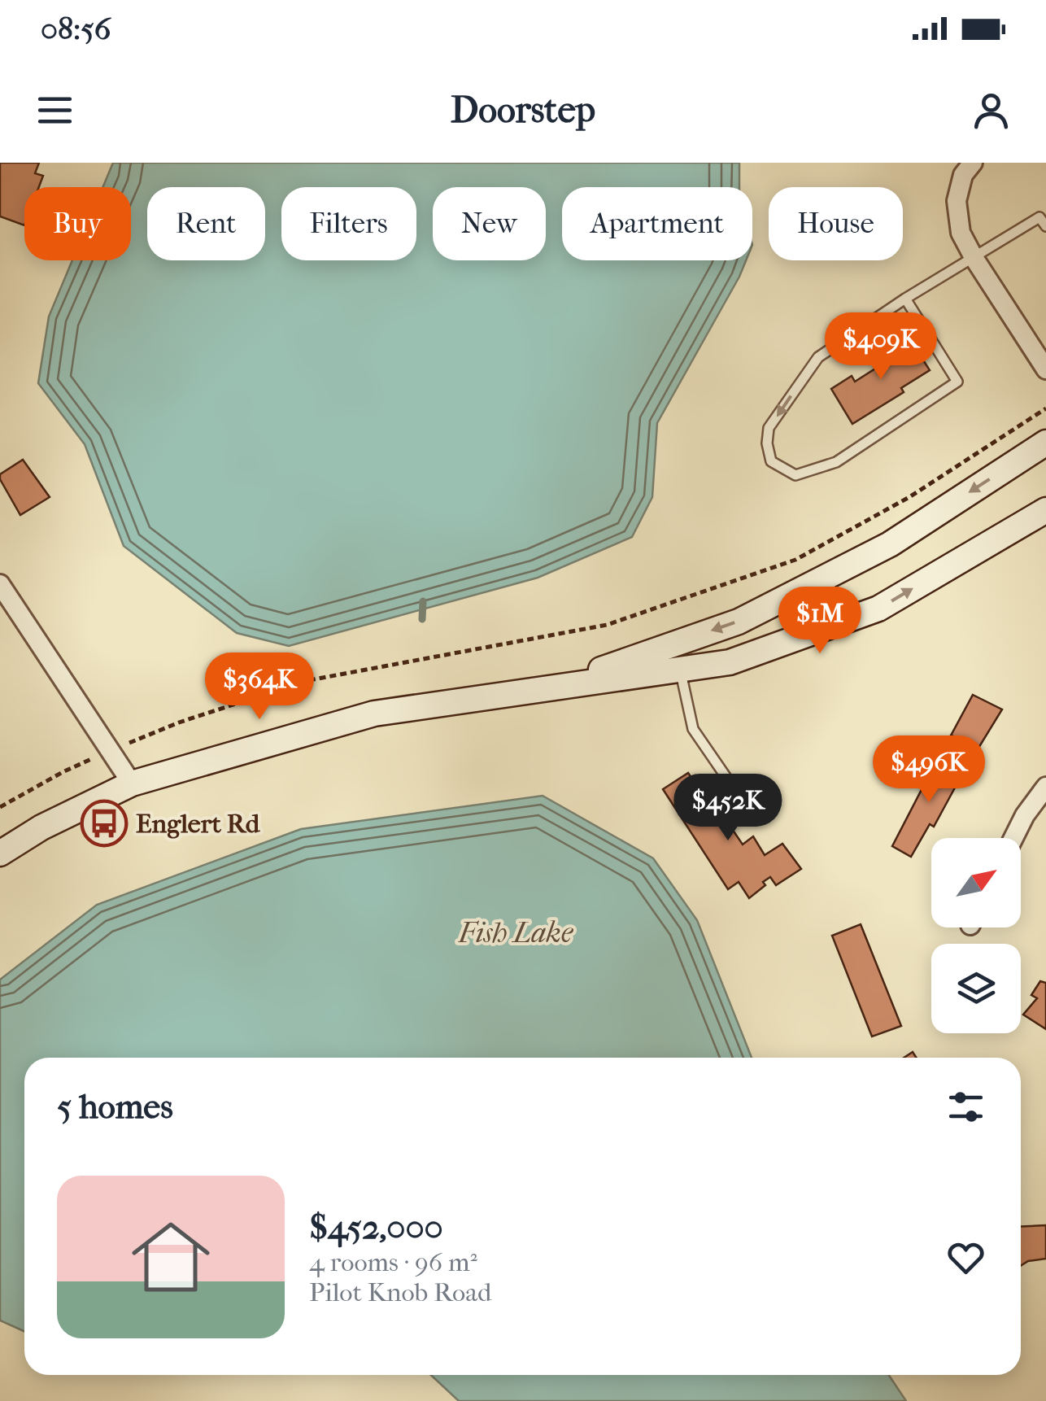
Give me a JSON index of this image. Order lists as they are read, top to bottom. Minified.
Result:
{"water":["Fish Lake"],"places":{"bus stop":["Englert Rd"]},"north":"top right","page":{"status":"08:56","header":"Doorstep","chip":["Buy","Rent","Filters","New","Apartment","House"],"price":["$409K","$1M","$364K","$496K","$452K"],"heading":"5 homes","list":[{"name":"$452,000","note":"4 rooms · 96 m² · Pilot Knob Road"}]}}
